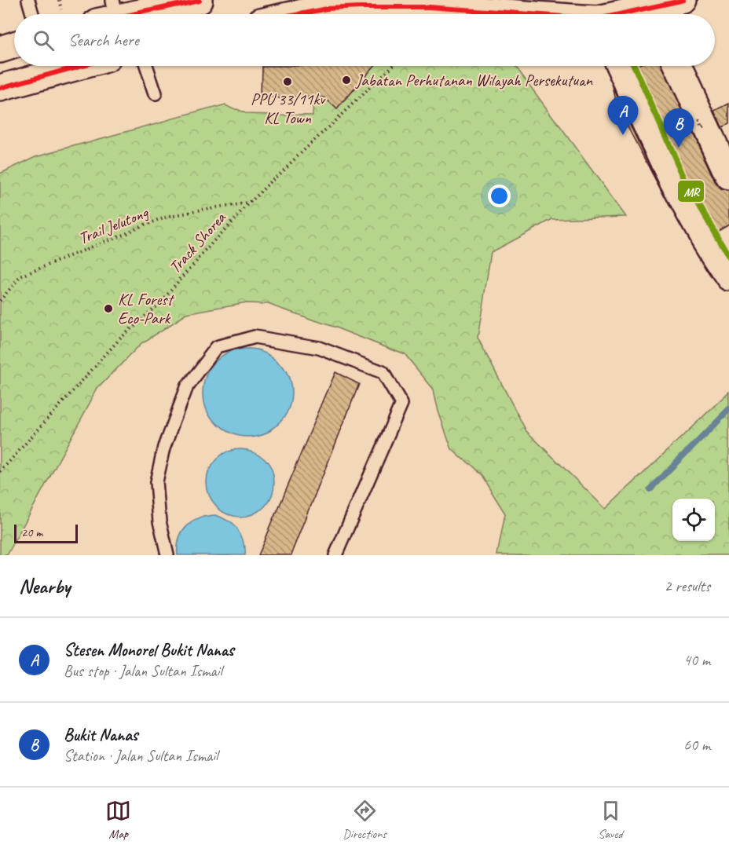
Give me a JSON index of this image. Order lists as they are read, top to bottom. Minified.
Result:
{"streets":{"path":["Trail Jelutong","Track Shorea"]},"crossings":[["Trail Jelutong","Track Shorea"]],"places":["Jabatan Perhutanan Wilayah Persekutuan","PPU 33/11kv KL Town","KL Forest Eco-Park"],"lines":["transit line MR"],"scale_bar":"20 m","page":{"search":"Search here","pins":["A","B"],"scale":"20 m","heading":["Nearby","2 results"],"list":[{"mark":"A","name":"Stesen Monorel Bukit Nanas","note":"Bus stop · Jalan Sultan Ismail","value":"40 m"},{"mark":"B","name":"Bukit Nanas","note":"Station · Jalan Sultan Ismail","value":"60 m"}],"nav":["Map","Directions","Saved"]}}
